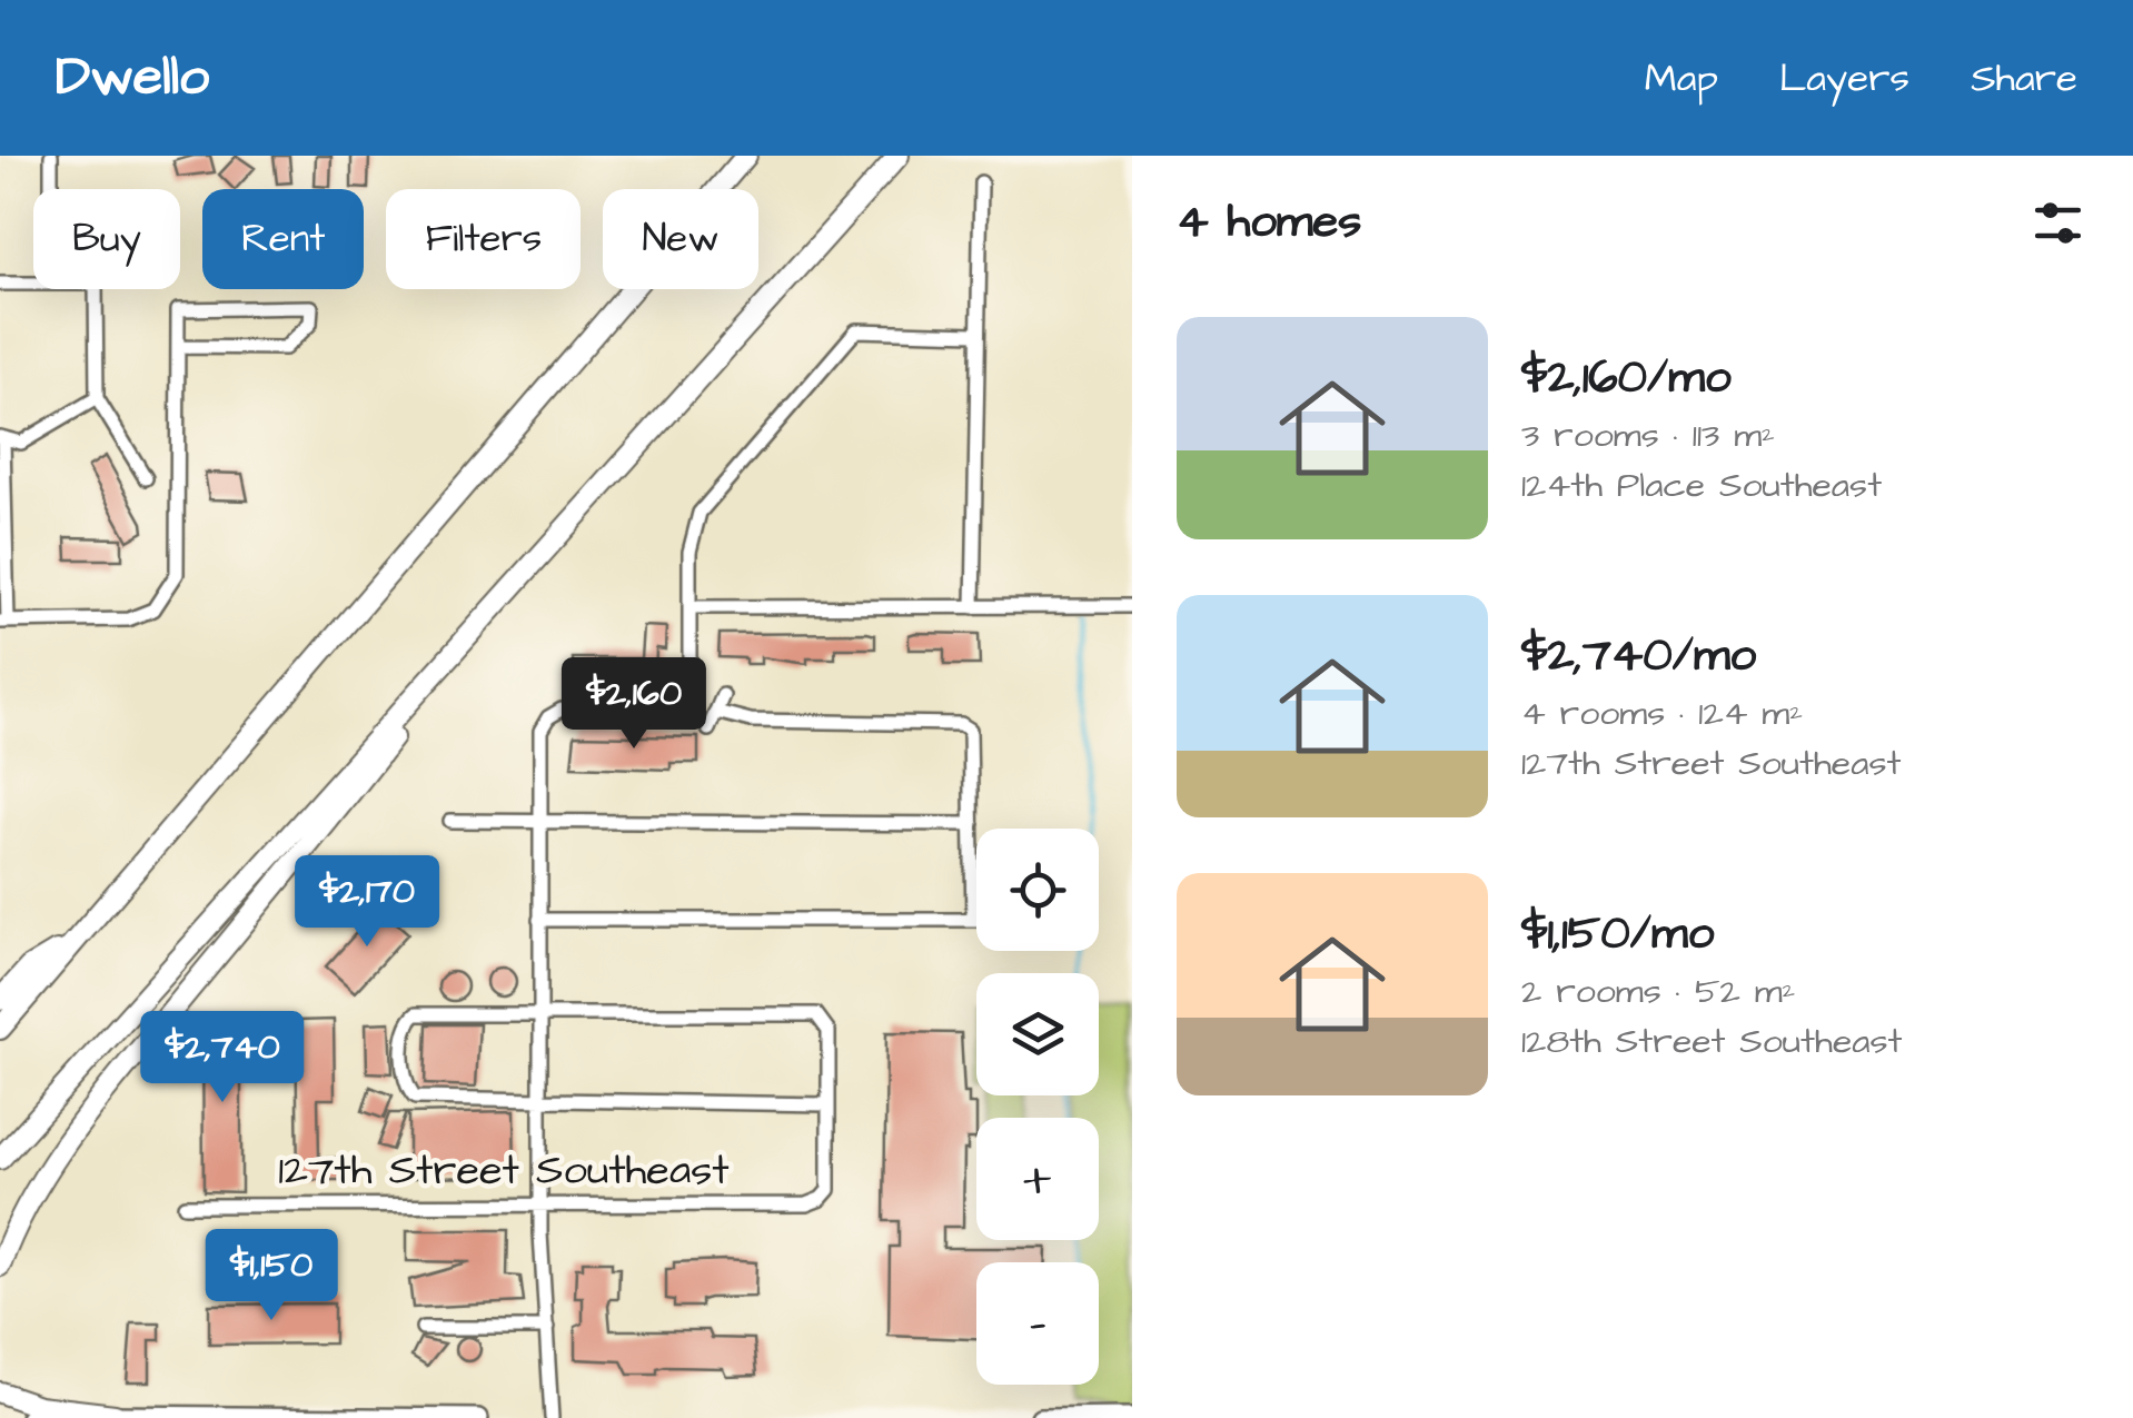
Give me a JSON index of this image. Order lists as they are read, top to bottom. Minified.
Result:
{"streets":{"street":["127th Street Southeast"]},"page":{"header":"Dwello","nav":["Map","Layers","Share"],"heading":"4 homes","chip":["Buy","Rent","Filters","New"],"list":[{"name":"$2,160/mo","note":"3 rooms · 113 m² · 124th Place Southeast"},{"name":"$2,740/mo","note":"4 rooms · 124 m² · 127th Street Southeast"},{"name":"$1,150/mo","note":"2 rooms · 52 m² · 128th Street Southeast"}],"price":["$2,160","$2,170","$2,740","$1,150"],"map_buttons":["+","−"]}}
